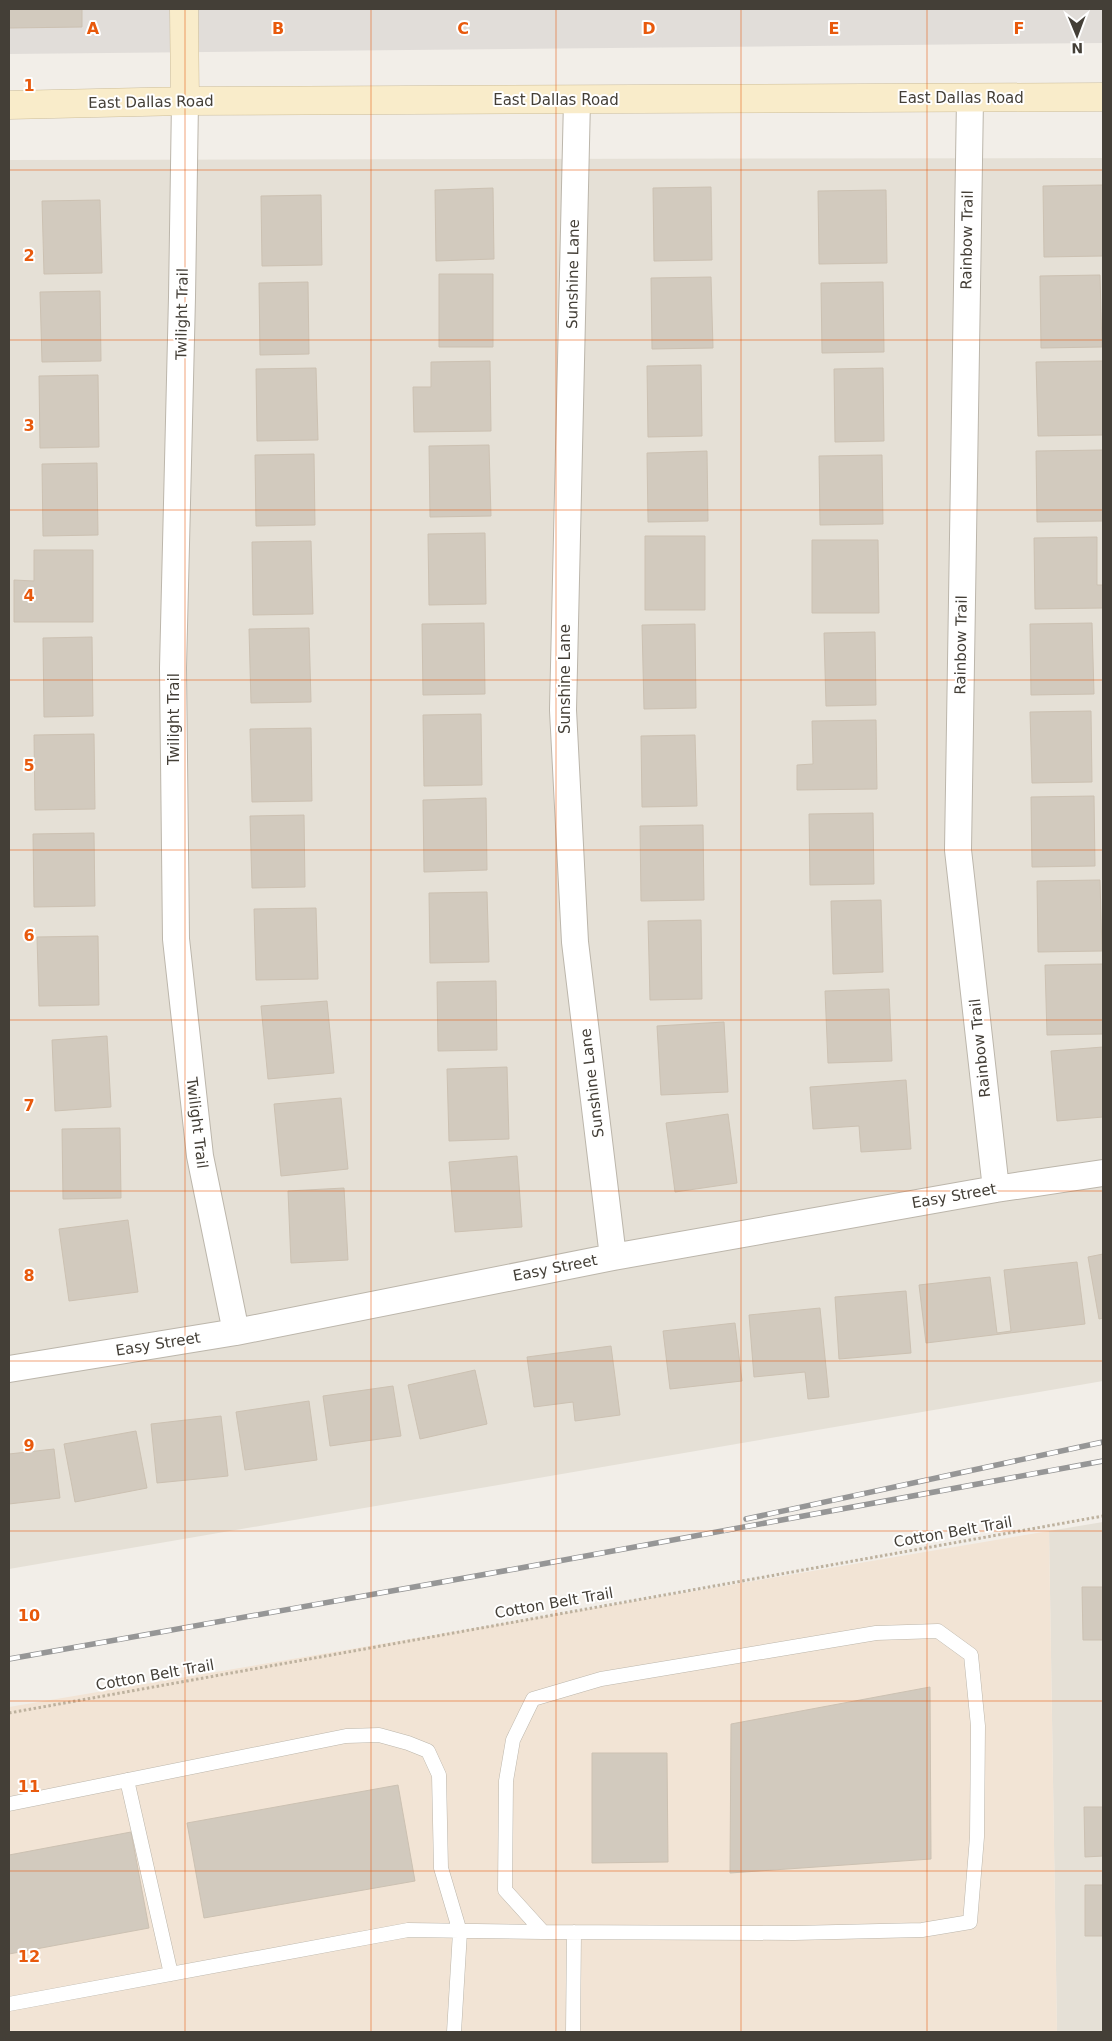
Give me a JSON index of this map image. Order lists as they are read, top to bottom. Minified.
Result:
{"streets":{"main road":["East Dallas Road"],"street":["Rainbow Trail","Sunshine Lane","Twilight Trail","Easy Street"],"path":["Cotton Belt Trail"]},"crossings":[["East Dallas Road","Rainbow Trail"],["East Dallas Road","Sunshine Lane"],["East Dallas Road","Twilight Trail"],["Rainbow Trail","Easy Street"],["Sunshine Lane","Easy Street"],["Twilight Trail","Easy Street"]],"north":"bottom","grid":{"columns":["A","B","C","D","E","F"],"rows":["1","2","3","4","5","6","7","8","9","10","11","12"]}}
